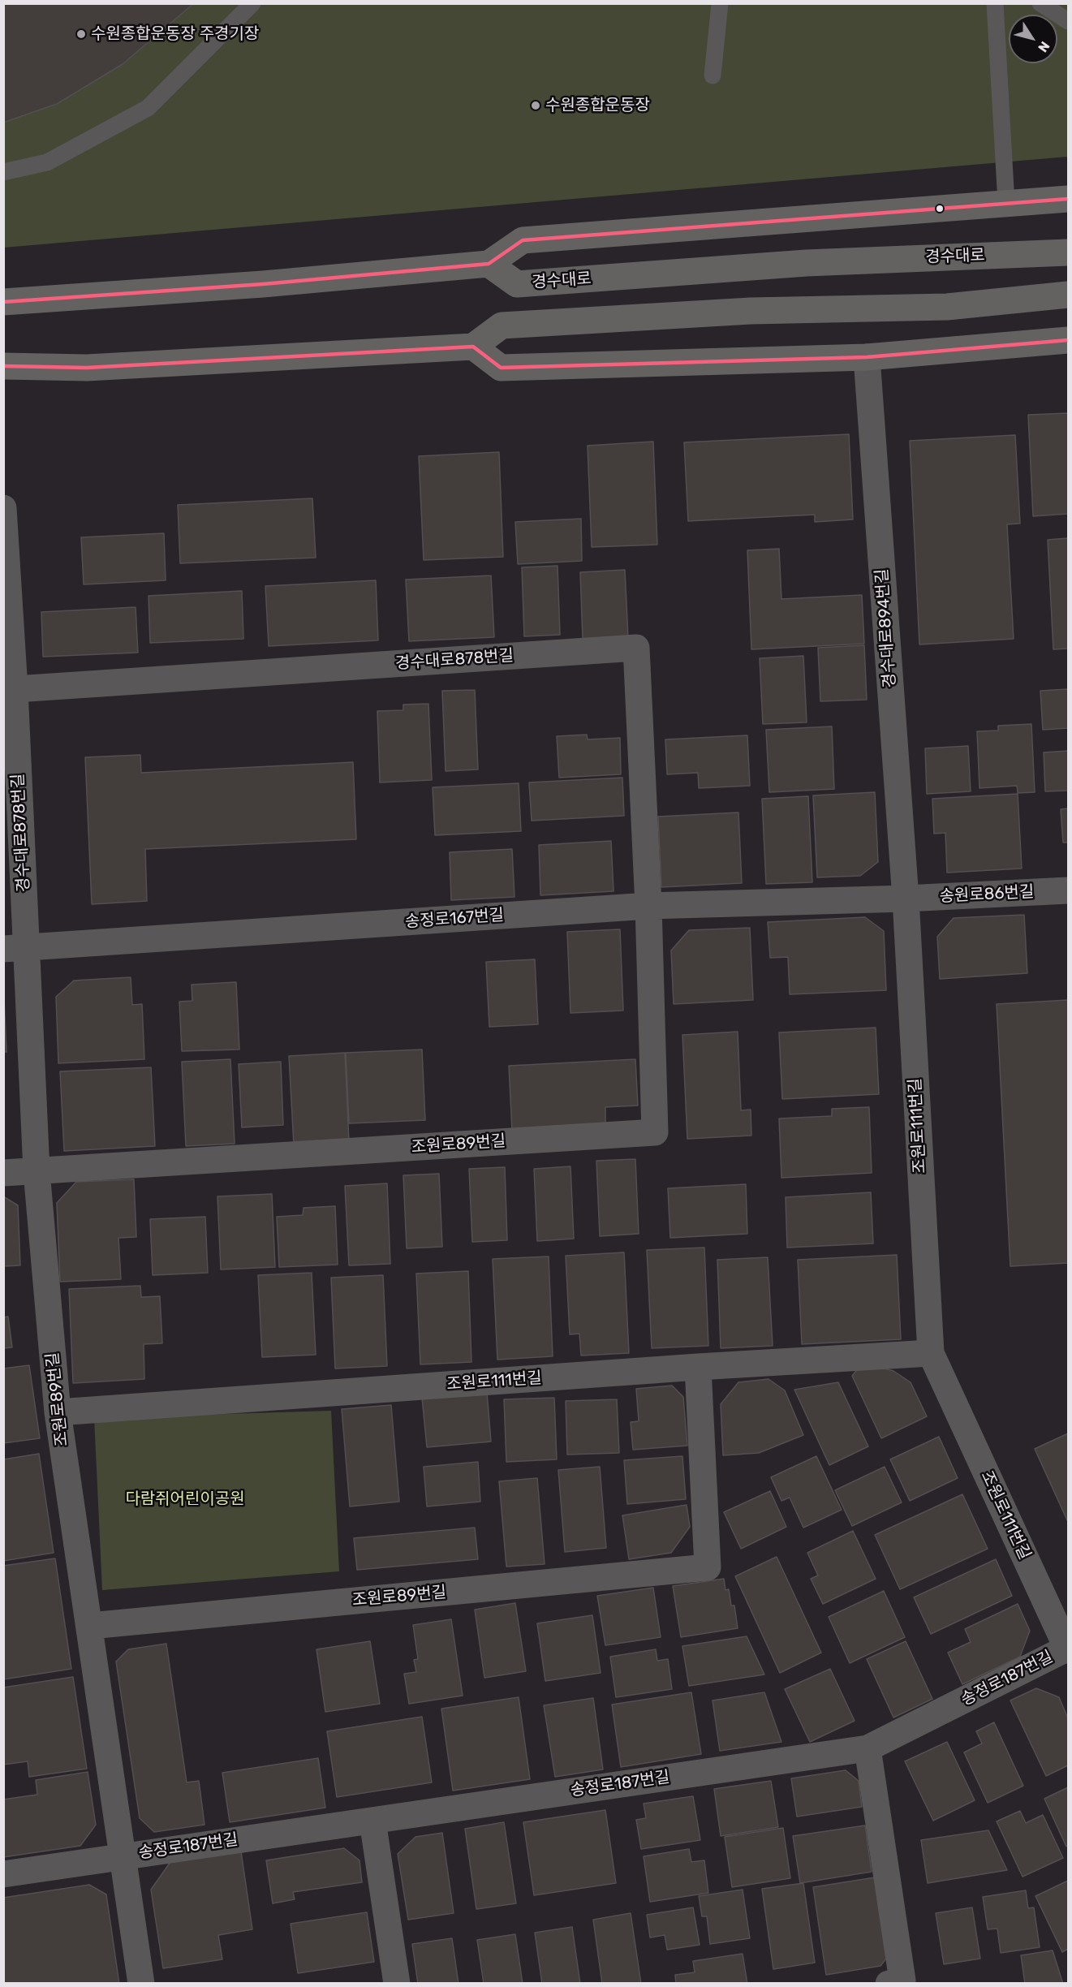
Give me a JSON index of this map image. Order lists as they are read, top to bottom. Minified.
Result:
{"streets":{"main road":["경수대로"],"street":["경수대로894번길","경수대로878번길","송원로86번길","송정로167번길","조원로111번길","조원로89번길","송정로187번길"]},"crossings":[["경수대로894번길","송원로86번길"],["경수대로894번길","송정로167번길"],["경수대로894번길","조원로111번길"],["경수대로878번길","송정로167번길"],["경수대로878번길","조원로89번길"],["송원로86번길","송정로167번길"],["송원로86번길","조원로111번길"],["송정로167번길","조원로111번길"],["송정로167번길","조원로89번길"],["조원로111번길","조원로89번길"],["조원로111번길","송정로187번길"],["조원로89번길","송정로187번길"]],"parks":["다람쥐어린이공원"],"places":["수원종합운동장 주경기장","수원종합운동장"],"north":"bottom right"}
